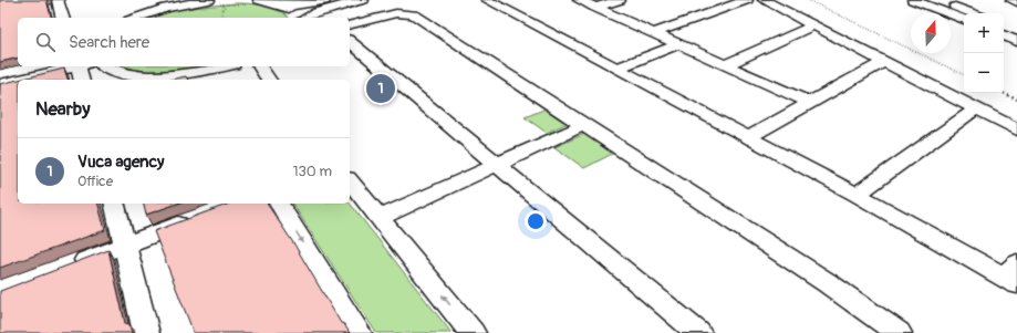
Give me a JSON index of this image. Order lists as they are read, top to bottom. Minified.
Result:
{"north":"top","page":{"map_buttons":["+","−"],"search":"Search here","pins":"1","heading":"Nearby","list":[{"mark":"1","name":"Vuca agency","note":"Office","value":"130 m"}]}}
